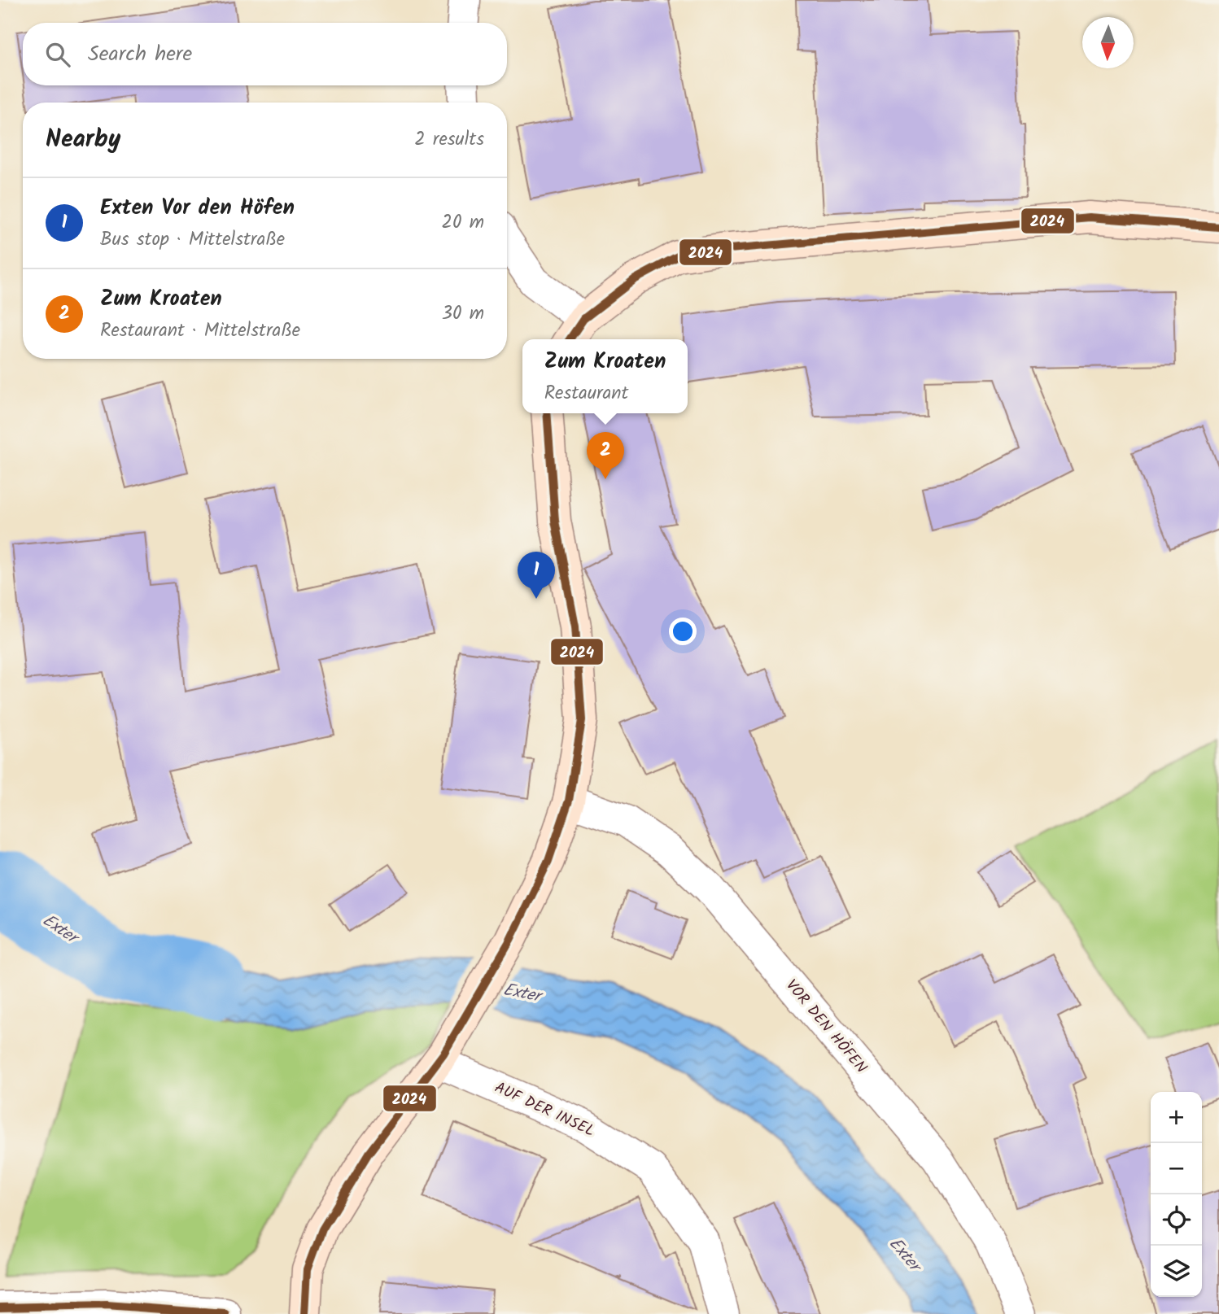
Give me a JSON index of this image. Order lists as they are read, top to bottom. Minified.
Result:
{"streets":{"street":["VOR DEN HÖFEN","AUF DER INSEL"]},"water":["Exter"],"lines":["transit line 2024"],"north":"bottom","page":{"search":"Search here","heading":["Nearby","2 results"],"list":[{"mark":"1","name":"Exten Vor den Höfen","note":"Bus stop · Mittelstraße","value":"20 m"},{"mark":"2","name":"Zum Kroaten","note":"Restaurant · Mittelstraße","value":"30 m"}],"popup":["Zum Kroaten","Restaurant"],"pins":["2","1"],"map_buttons":["+","−"]}}
